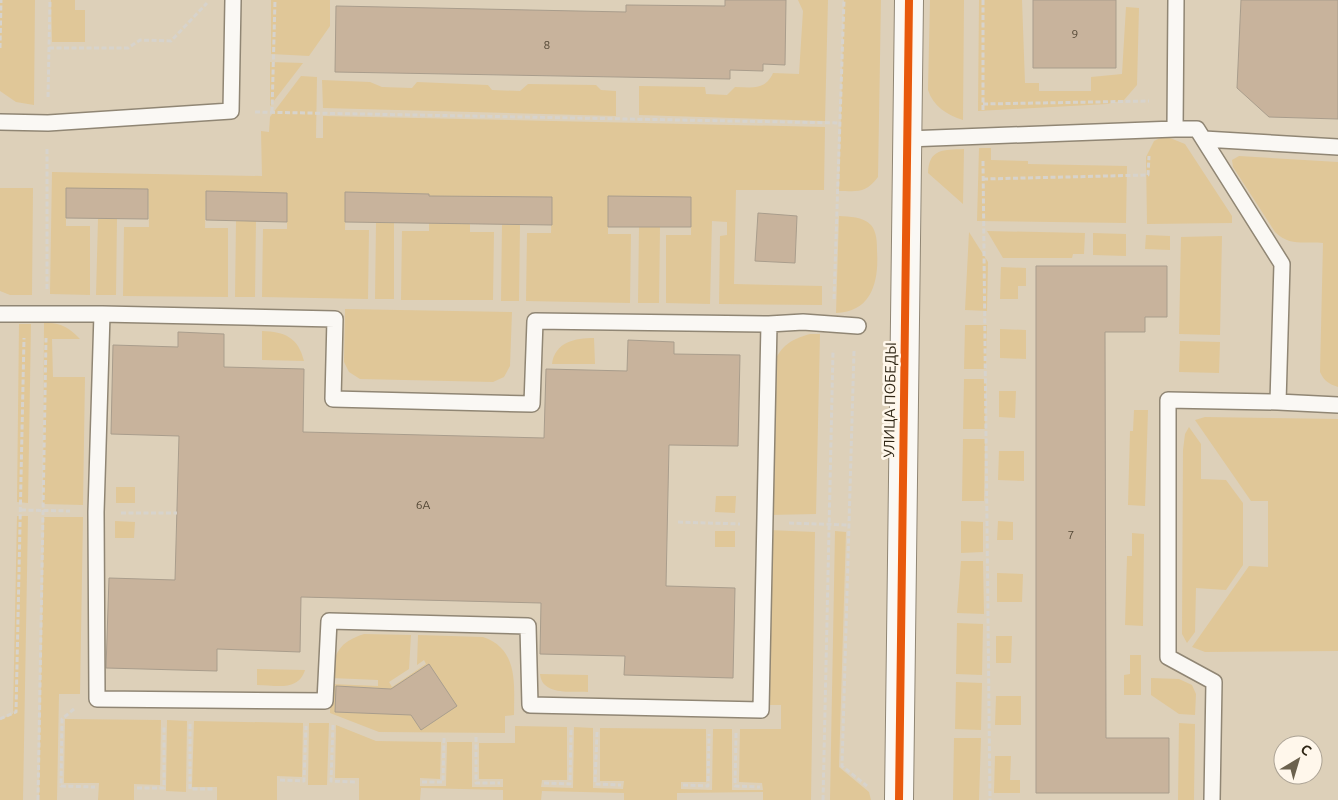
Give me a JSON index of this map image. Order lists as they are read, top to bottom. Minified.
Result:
{"streets":{"street":["УЛИЦА ПОБЕДЫ"]},"house_numbers":["9","8","6А","7"],"north":"top right"}
